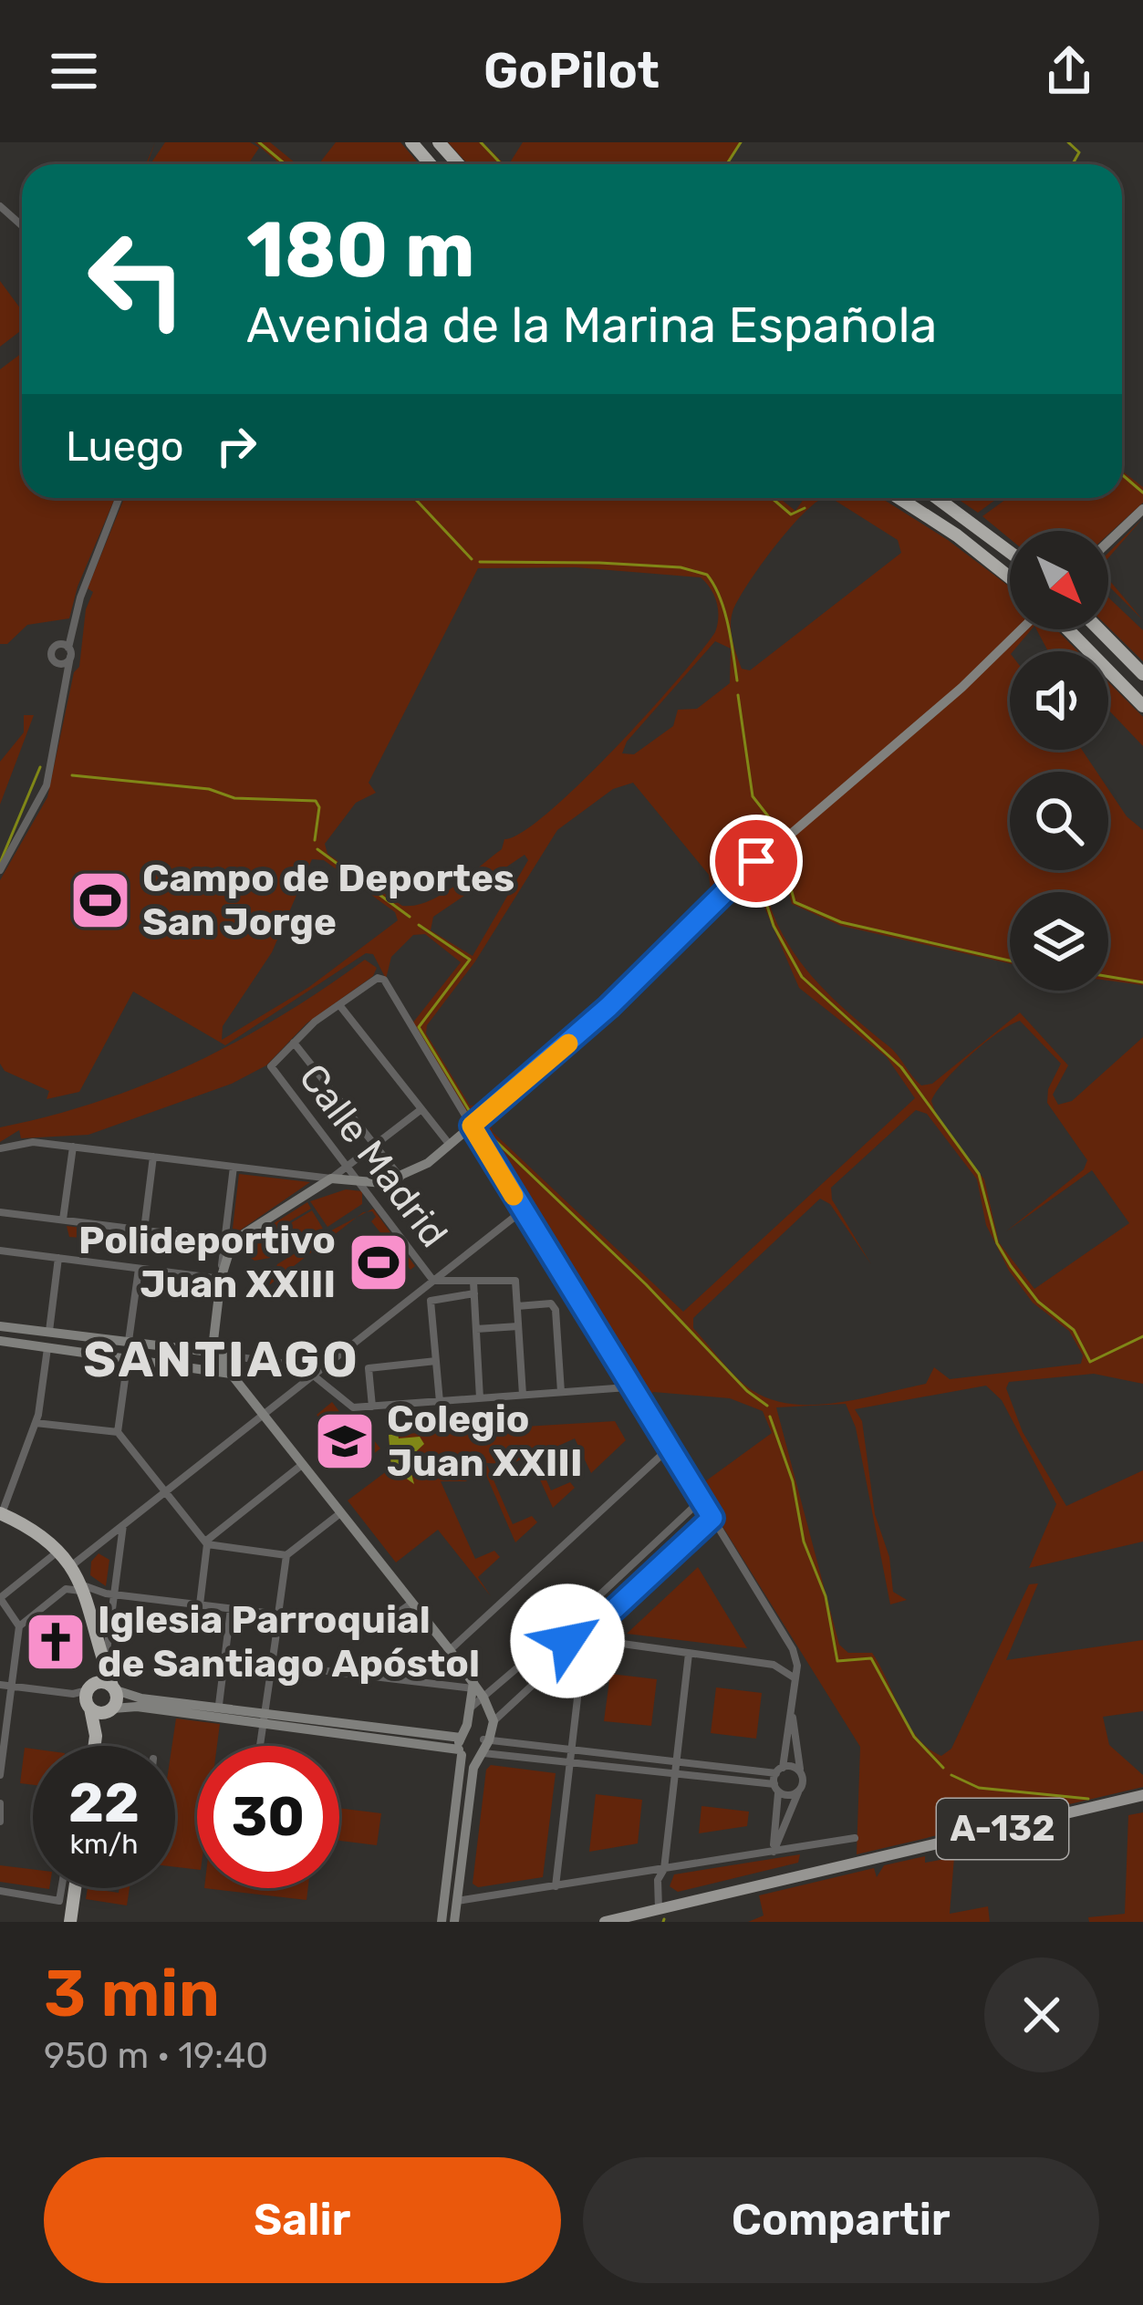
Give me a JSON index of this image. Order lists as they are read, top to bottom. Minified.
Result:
{"streets":{"main road":["A-132"],"street":["Calle Madrid"]},"districts":["SANTIAGO"],"places":{"sports":["Campo de Deportes San Jorge","Polideportivo Juan XXIII"],"school or university":["Colegio Juan XXIII"],"church":["Iglesia Parroquial de Santiago Apóstol"]},"north":"bottom right","page":{"header":"GoPilot","turn":["180 m","Avenida de la Marina Española"],"then":"Luego","speed":"22 km/h","limit":"30","heading":["3 min","950 m · 19:40"],"buttons":["Salir","Compartir"]}}
